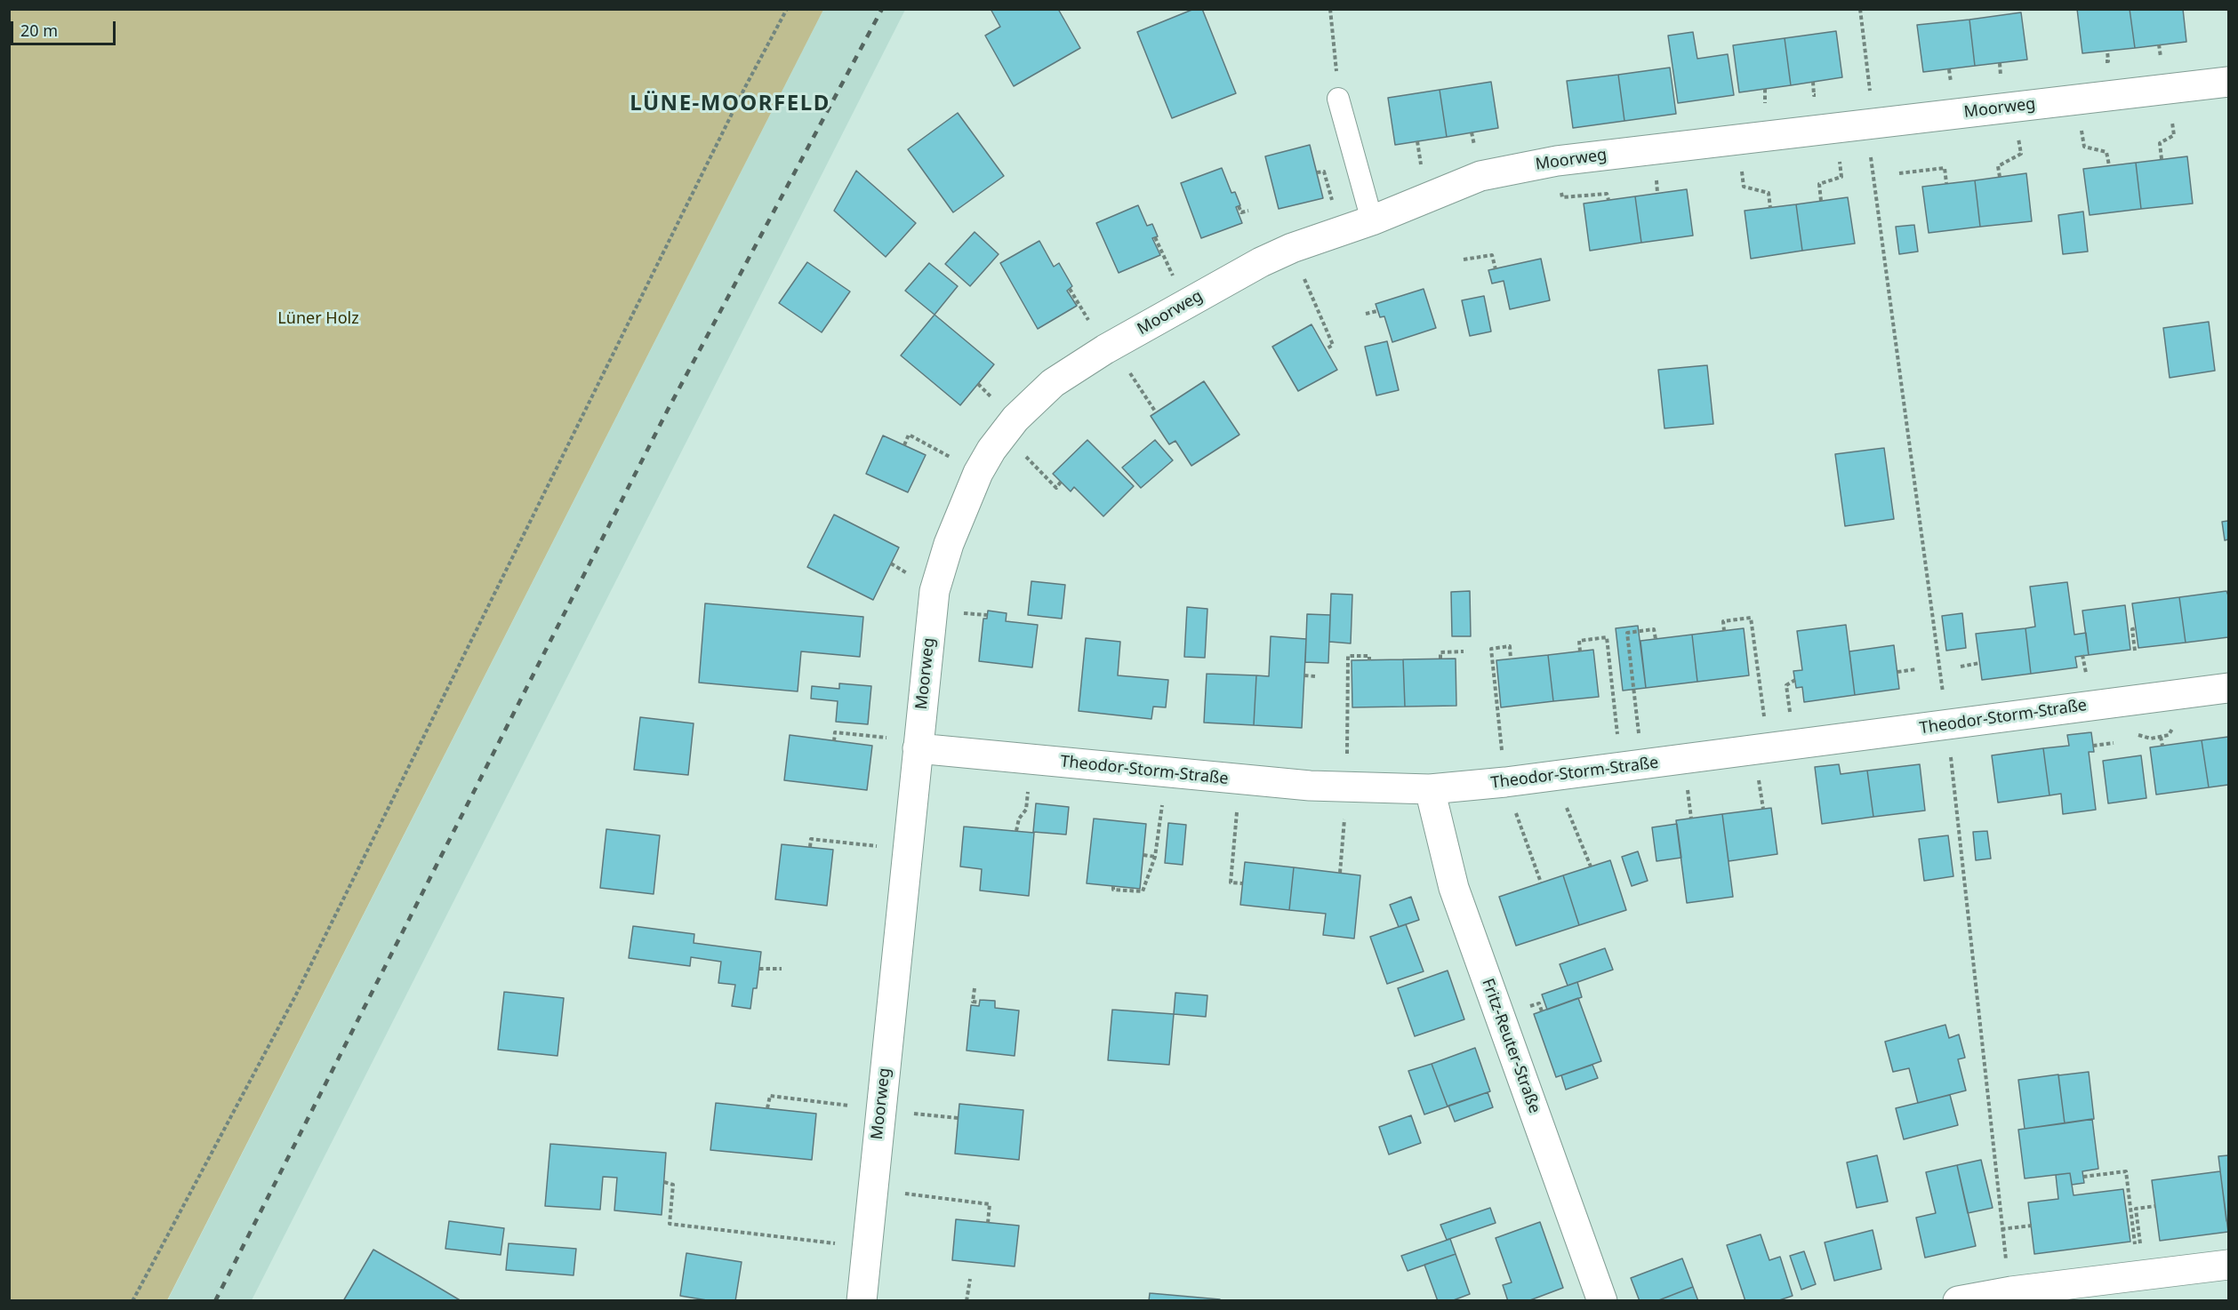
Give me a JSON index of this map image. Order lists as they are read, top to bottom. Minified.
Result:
{"streets":{"street":["Moorweg","Theodor-Storm-Straße","Fritz-Reuter-Straße"]},"crossings":[["Moorweg","Theodor-Storm-Straße"],["Theodor-Storm-Straße","Fritz-Reuter-Straße"]],"districts":["LÜNE-MOORFELD"],"parks":["Lüner Holz"],"scale_bar":"20 m"}
